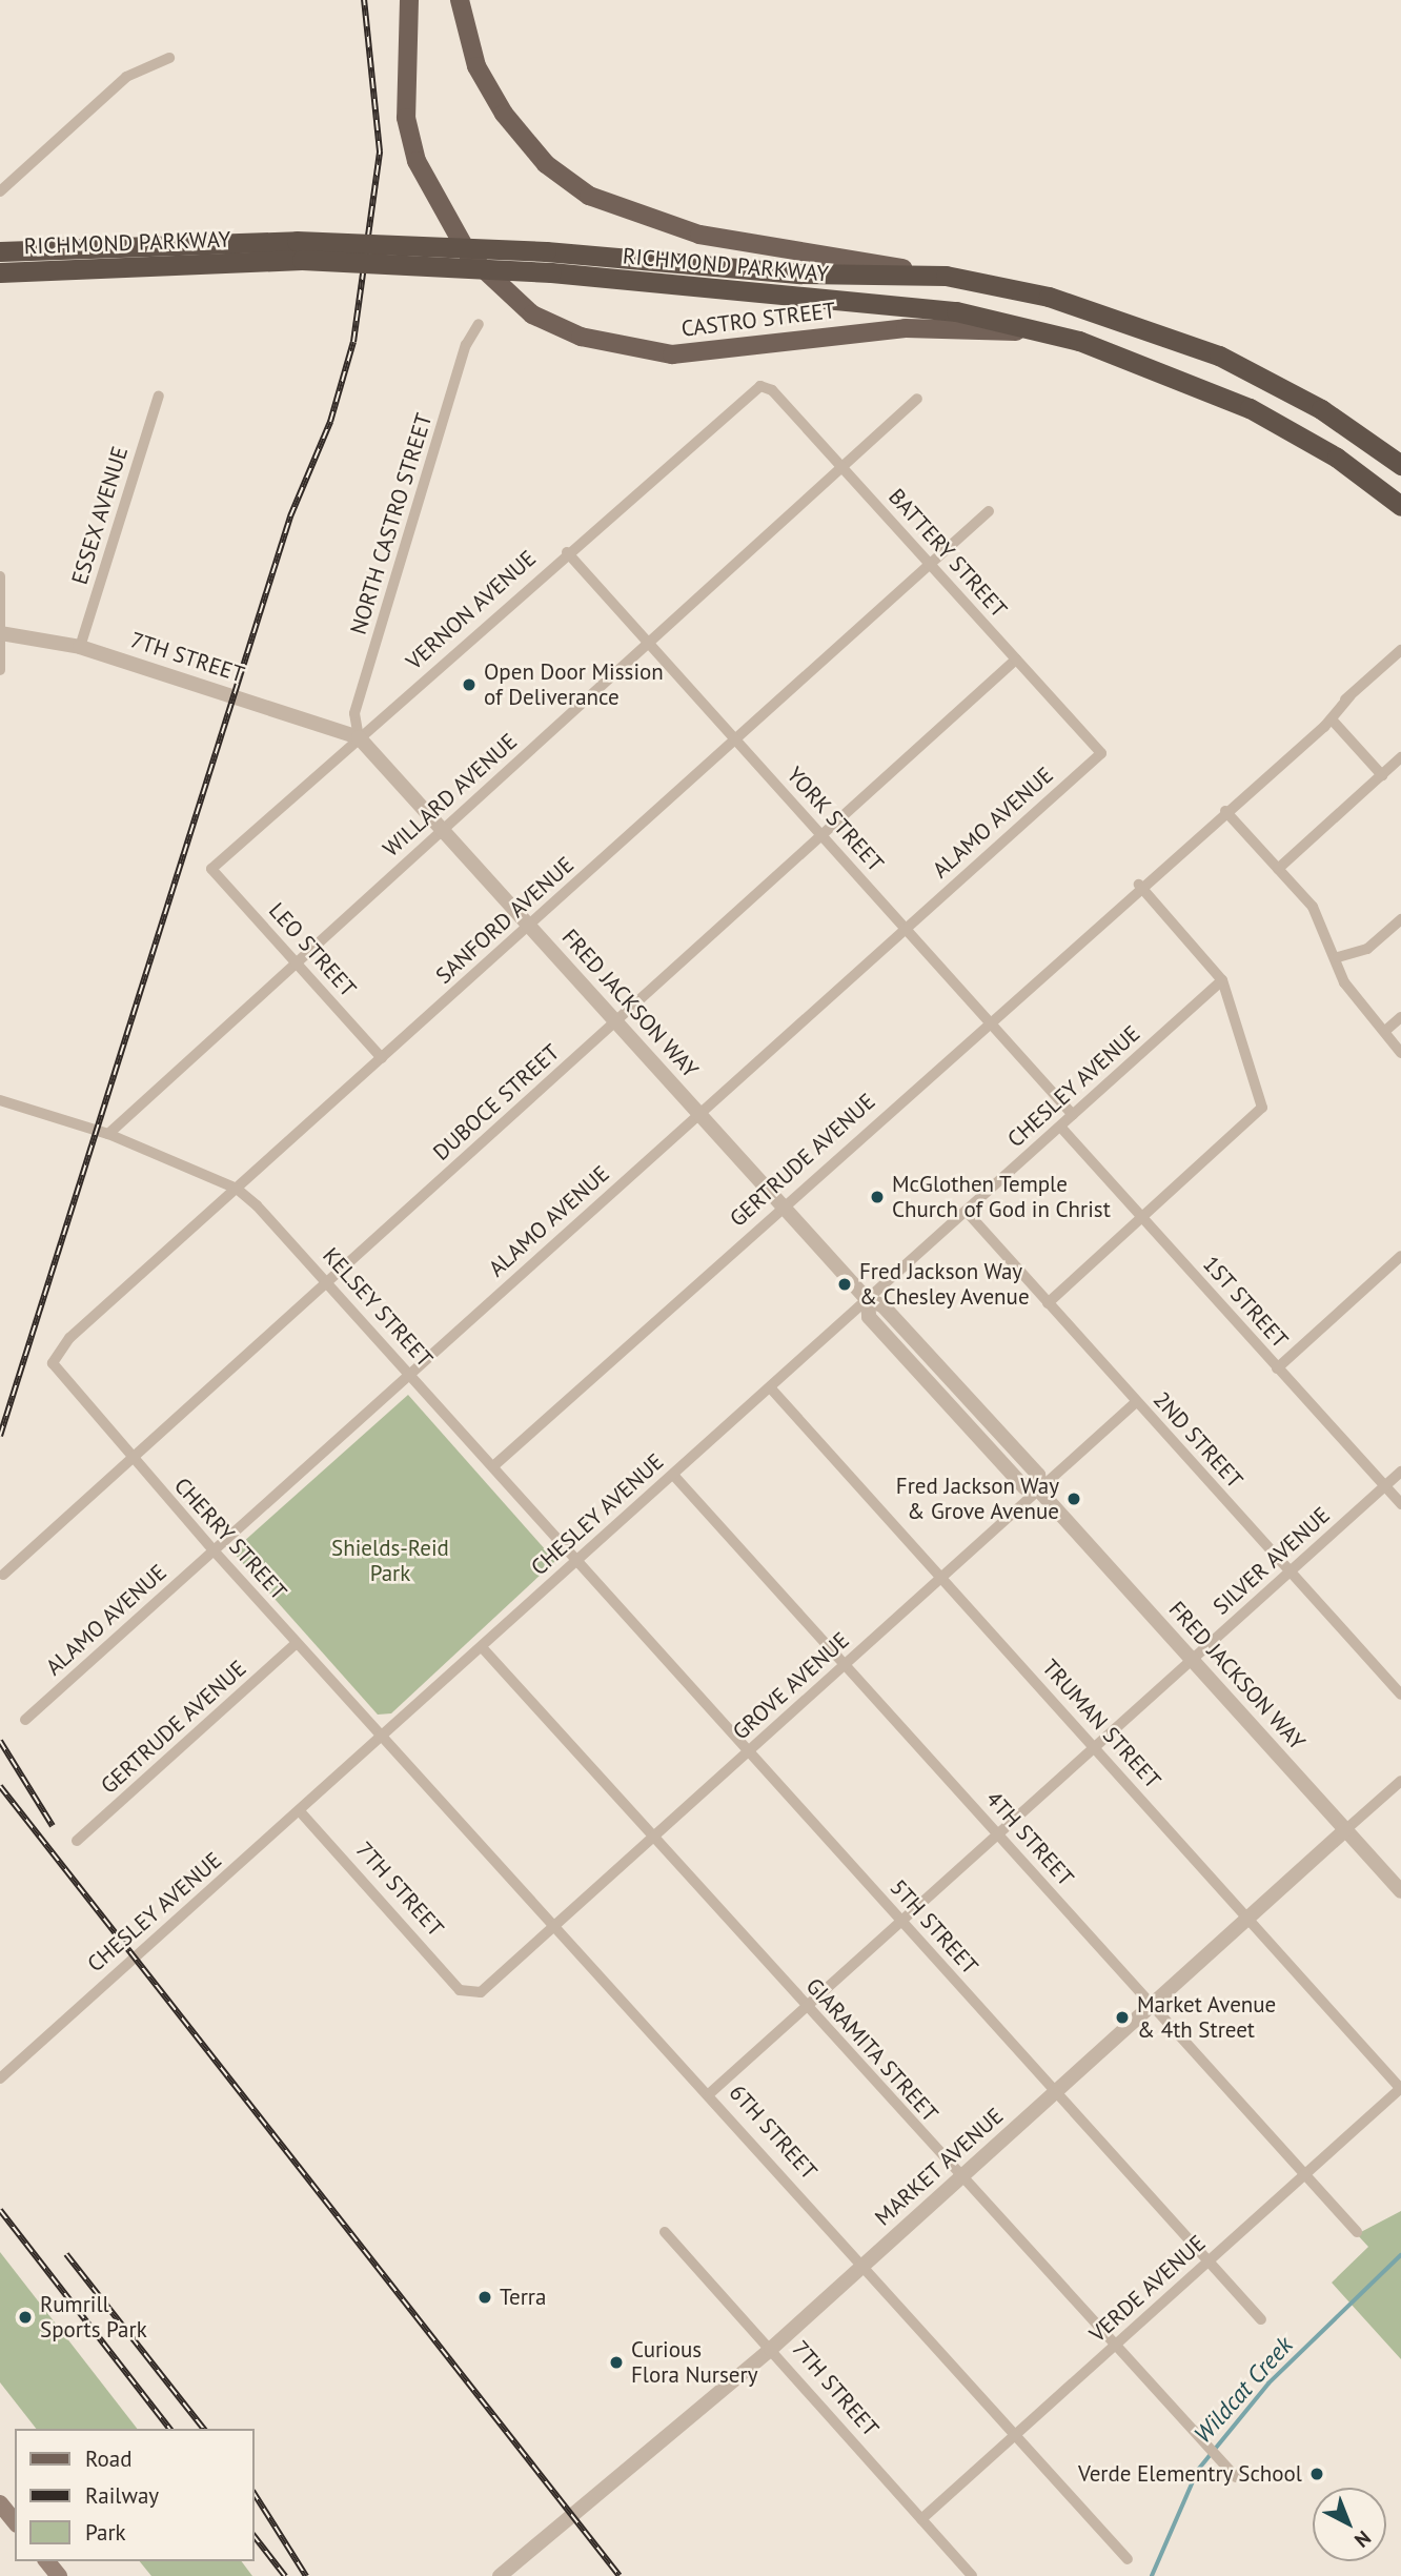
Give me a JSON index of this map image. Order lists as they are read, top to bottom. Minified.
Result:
{"streets":{"highway":["RICHMOND PARKWAY"],"main road":["CASTRO STREET"],"street":["ESSEX AVENUE","NORTH CASTRO STREET","BATTERY STREET","VERNON AVENUE","7TH STREET","WILLARD AVENUE","YORK STREET","ALAMO AVENUE","SANFORD AVENUE","LEO STREET","FRED JACKSON WAY","CHESLEY AVENUE","DUBOCE STREET","GERTRUDE AVENUE","1ST STREET","KELSEY STREET","2ND STREET","CHERRY STREET","SILVER AVENUE","GROVE AVENUE","TRUMAN STREET","4TH STREET","5TH STREET","GIARAMITA STREET","6TH STREET","MARKET AVENUE","VERDE AVENUE"]},"crossings":[["RICHMOND PARKWAY","CASTRO STREET"],["ESSEX AVENUE","7TH STREET"],["NORTH CASTRO STREET","VERNON AVENUE"],["NORTH CASTRO STREET","7TH STREET"],["NORTH CASTRO STREET","FRED JACKSON WAY"],["BATTERY STREET","VERNON AVENUE"],["BATTERY STREET","WILLARD AVENUE"],["BATTERY STREET","ALAMO AVENUE"],["BATTERY STREET","SANFORD AVENUE"],["BATTERY STREET","DUBOCE STREET"],["VERNON AVENUE","7TH STREET"],["VERNON AVENUE","YORK STREET"],["VERNON AVENUE","LEO STREET"],["VERNON AVENUE","FRED JACKSON WAY"],["7TH STREET","FRED JACKSON WAY"],["7TH STREET","CHESLEY AVENUE"],["7TH STREET","GROVE AVENUE"],["7TH STREET","MARKET AVENUE"],["7TH STREET","VERDE AVENUE"],["WILLARD AVENUE","YORK STREET"],["WILLARD AVENUE","LEO STREET"],["WILLARD AVENUE","FRED JACKSON WAY"],["WILLARD AVENUE","KELSEY STREET"],["YORK STREET","ALAMO AVENUE"],["YORK STREET","SANFORD AVENUE"],["YORK STREET","CHESLEY AVENUE"],["YORK STREET","DUBOCE STREET"],["YORK STREET","GERTRUDE AVENUE"],["ALAMO AVENUE","FRED JACKSON WAY"],["ALAMO AVENUE","KELSEY STREET"],["ALAMO AVENUE","CHERRY STREET"],["SANFORD AVENUE","LEO STREET"],["SANFORD AVENUE","FRED JACKSON WAY"],["SANFORD AVENUE","KELSEY STREET"],["SANFORD AVENUE","CHERRY STREET"],["FRED JACKSON WAY","CHESLEY AVENUE"],["FRED JACKSON WAY","DUBOCE STREET"],["FRED JACKSON WAY","GERTRUDE AVENUE"],["FRED JACKSON WAY","SILVER AVENUE"],["FRED JACKSON WAY","GROVE AVENUE"],["FRED JACKSON WAY","MARKET AVENUE"],["CHESLEY AVENUE","1ST STREET"],["CHESLEY AVENUE","KELSEY STREET"],["CHESLEY AVENUE","2ND STREET"],["CHESLEY AVENUE","CHERRY STREET"],["CHESLEY AVENUE","TRUMAN STREET"],["CHESLEY AVENUE","4TH STREET"],["CHESLEY AVENUE","5TH STREET"],["CHESLEY AVENUE","GIARAMITA STREET"],["CHESLEY AVENUE","6TH STREET"],["DUBOCE STREET","KELSEY STREET"],["DUBOCE STREET","CHERRY STREET"],["GERTRUDE AVENUE","KELSEY STREET"],["GERTRUDE AVENUE","CHERRY STREET"],["1ST STREET","SILVER AVENUE"],["KELSEY STREET","5TH STREET"],["2ND STREET","SILVER AVENUE"],["2ND STREET","GROVE AVENUE"],["CHERRY STREET","6TH STREET"],["SILVER AVENUE","TRUMAN STREET"],["SILVER AVENUE","4TH STREET"],["SILVER AVENUE","5TH STREET"],["SILVER AVENUE","GIARAMITA STREET"],["SILVER AVENUE","6TH STREET"],["GROVE AVENUE","TRUMAN STREET"],["GROVE AVENUE","4TH STREET"],["GROVE AVENUE","5TH STREET"],["GROVE AVENUE","GIARAMITA STREET"],["GROVE AVENUE","6TH STREET"],["TRUMAN STREET","MARKET AVENUE"],["TRUMAN STREET","VERDE AVENUE"],["4TH STREET","MARKET AVENUE"],["4TH STREET","VERDE AVENUE"],["5TH STREET","MARKET AVENUE"],["5TH STREET","VERDE AVENUE"],["GIARAMITA STREET","MARKET AVENUE"],["GIARAMITA STREET","VERDE AVENUE"],["6TH STREET","MARKET AVENUE"],["6TH STREET","VERDE AVENUE"]],"water":["Wildcat Creek"],"parks":["Shields-Reid Park"],"places":["Open Door Mission of Deliverance","McGlothen Temple Church of God in Christ","Fred Jackson Way & Chesley Avenue","Fred Jackson Way & Grove Avenue","Market Avenue & 4th Street","Terra","Rumrill Sports Park","Curious Flora Nursery","Verde Elementry School"],"legend":["Road","Railway","Park"],"north":"bottom right"}
